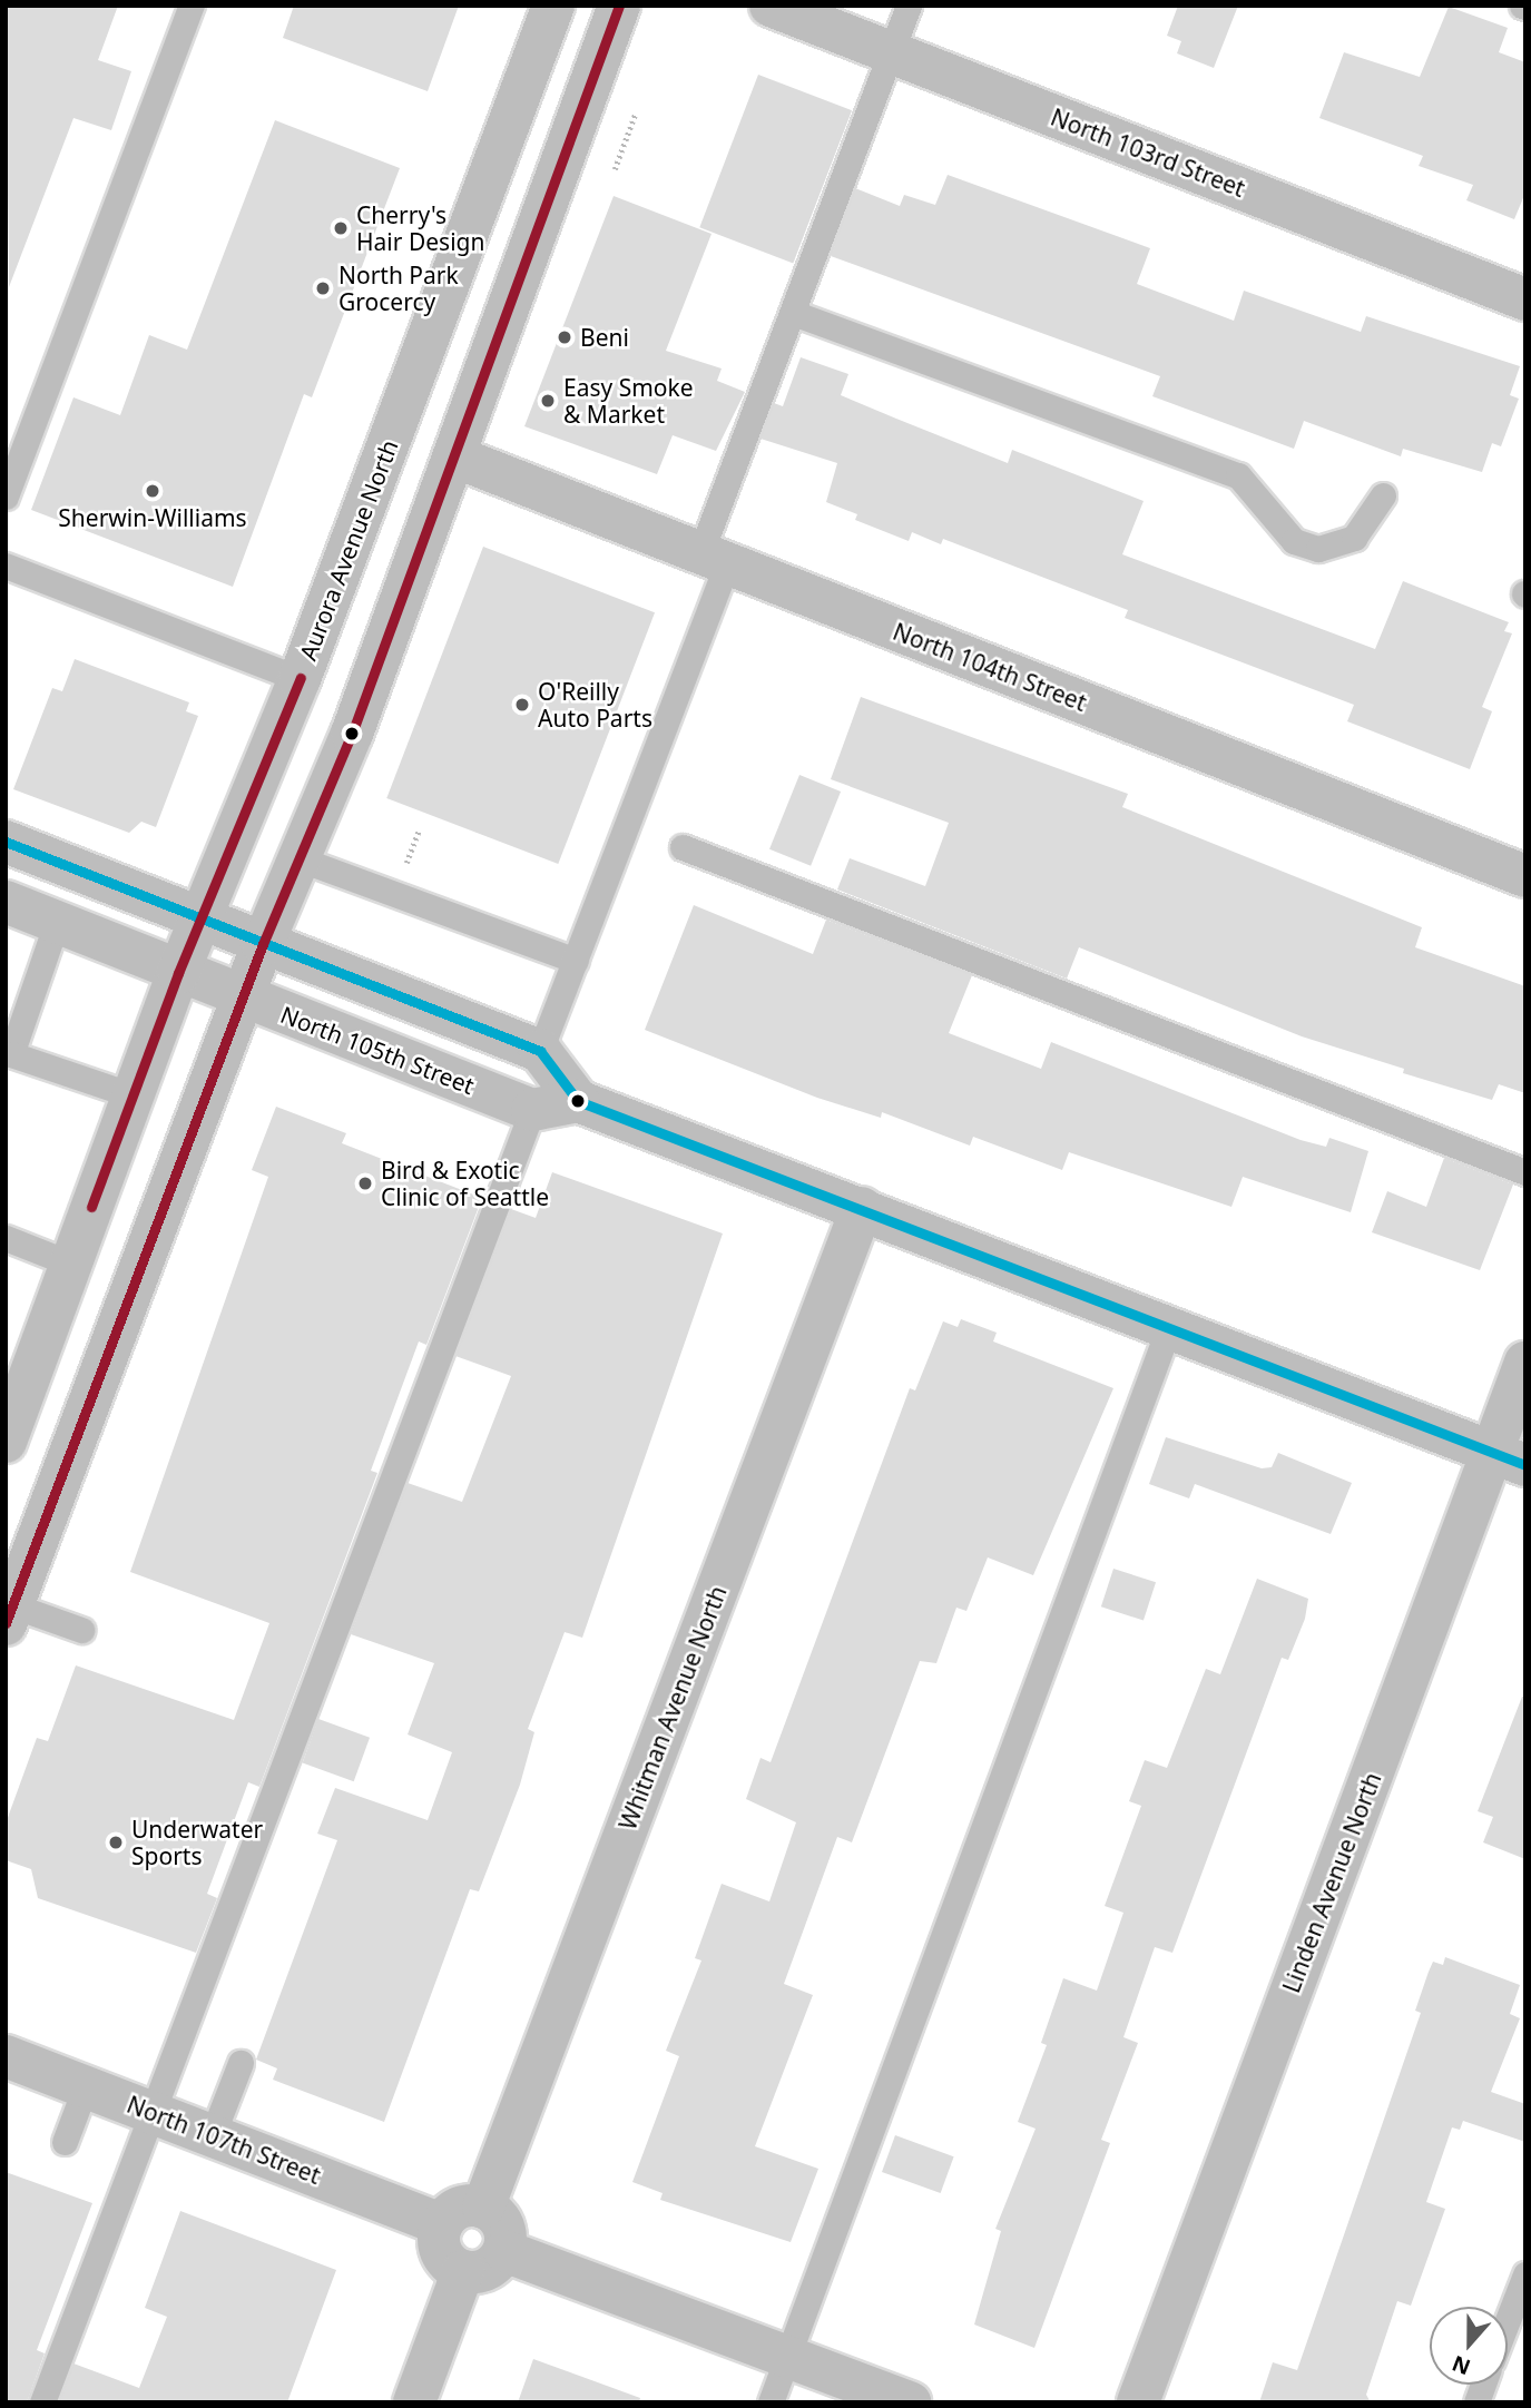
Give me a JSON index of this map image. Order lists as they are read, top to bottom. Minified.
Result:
{"streets":{"main road":["North 103rd Street","Aurora Avenue North","North 104th Street","North 105th Street","Whitman Avenue North","Linden Avenue North","North 107th Street"]},"crossings":[["Aurora Avenue North","North 105th Street"],["Whitman Avenue North","North 107th Street"]],"places":["Cherry's Hair Design","North Park Grocercy","Beni","Easy Smoke & Market","Sherwin-Williams","O'Reilly Auto Parts","Bird & Exotic Clinic of Seattle","Underwater Sports"],"north":"bottom"}
